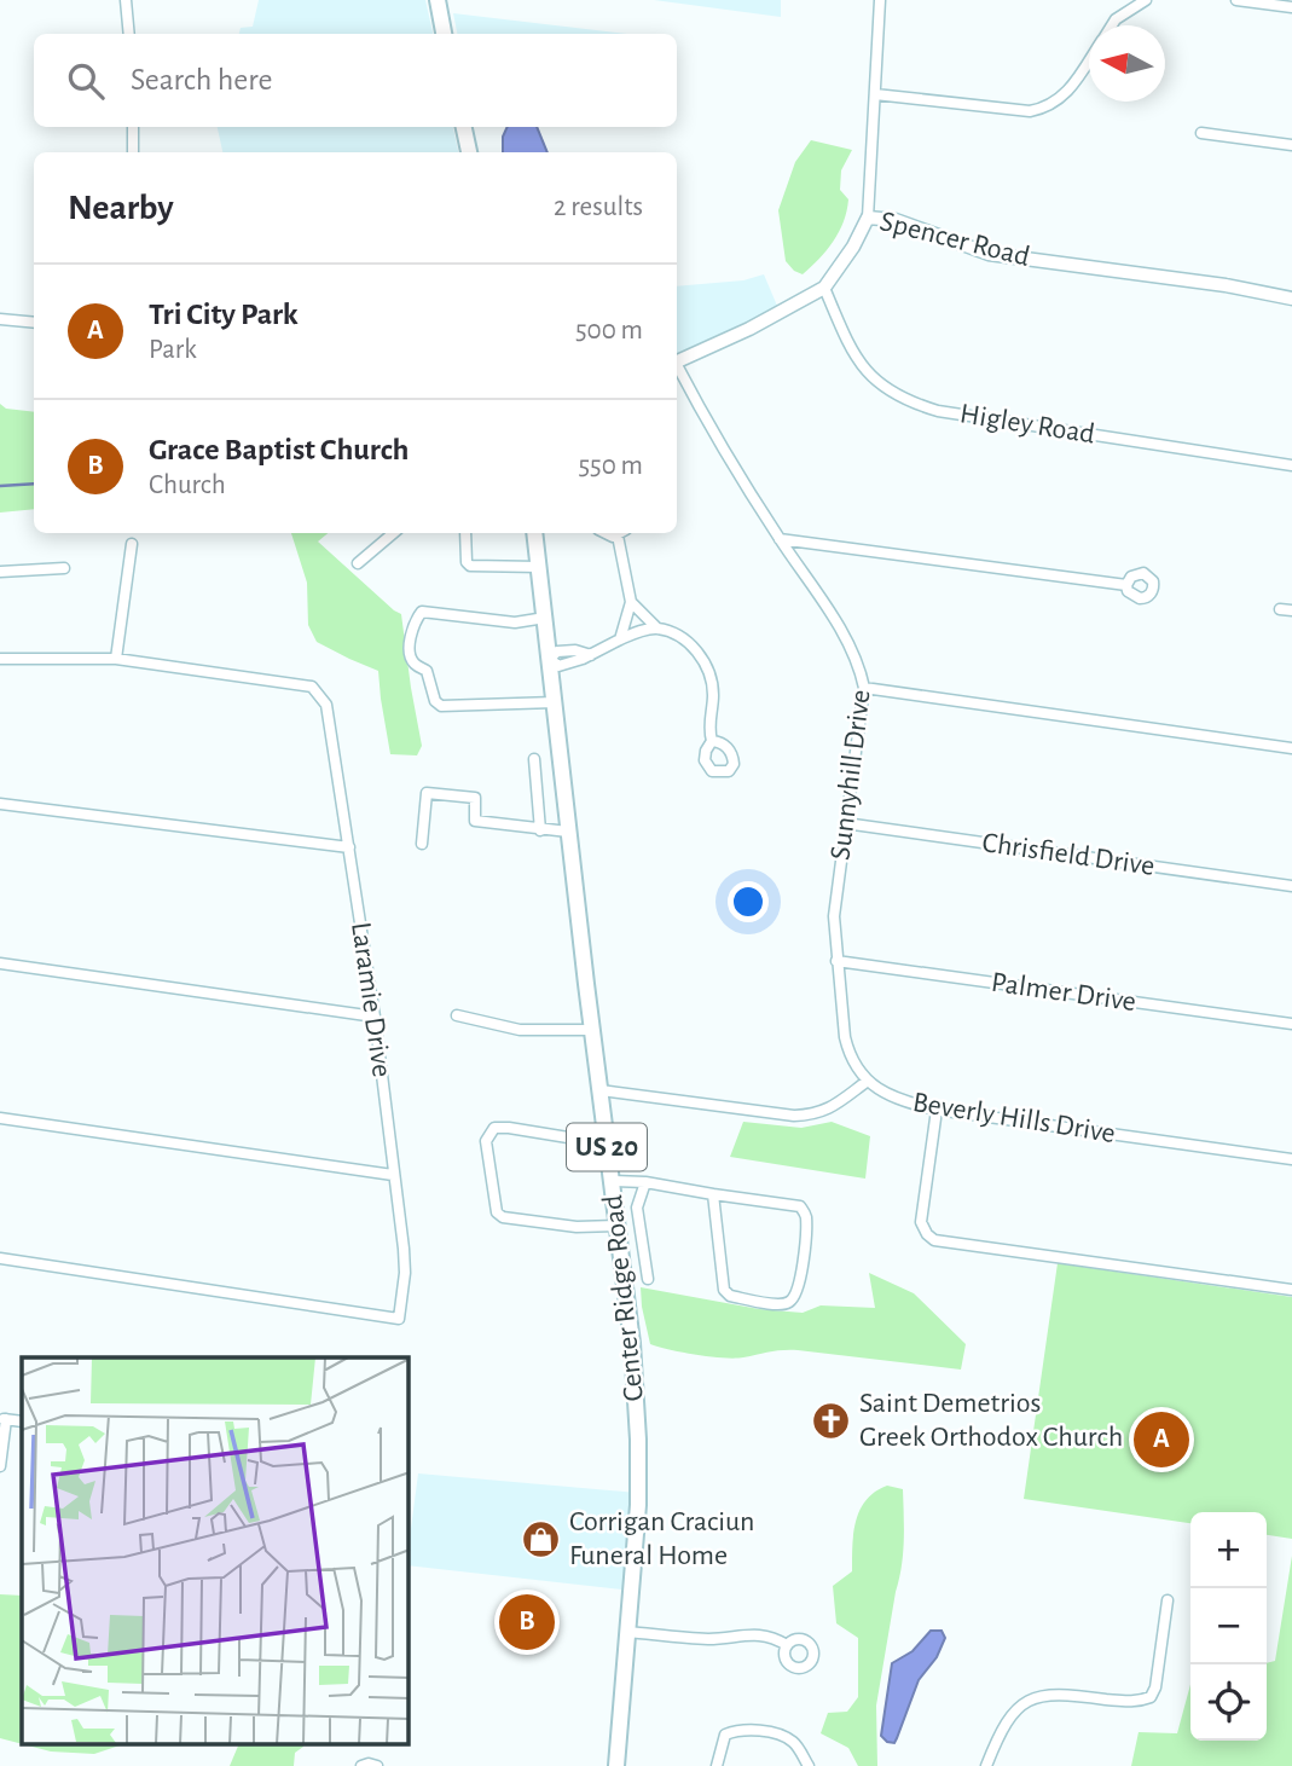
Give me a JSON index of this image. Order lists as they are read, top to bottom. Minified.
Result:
{"streets":{"main road":["US 20","Center Ridge Road"],"street":["Spencer Road","Higley Road","Sunnyhill Drive","Chrisfield Drive","Palmer Drive","Laramie Drive","Beverly Hills Drive"]},"crossings":[["Spencer Road","Higley Road"],["Sunnyhill Drive","Chrisfield Drive"],["Sunnyhill Drive","Palmer Drive"],["Sunnyhill Drive","Beverly Hills Drive"]],"places":{"church":["Saint Demetrios Greek Orthodox Church"],"shop":["Corrigan Craciun Funeral Home"]},"north":"left","page":{"search":"Search here","heading":["Nearby","2 results"],"list":[{"mark":"A","name":"Tri City Park","note":"Park","value":"500 m"},{"mark":"B","name":"Grace Baptist Church","note":"Church","value":"550 m"}],"pins":["A","B"],"map_buttons":["+","−"]}}
